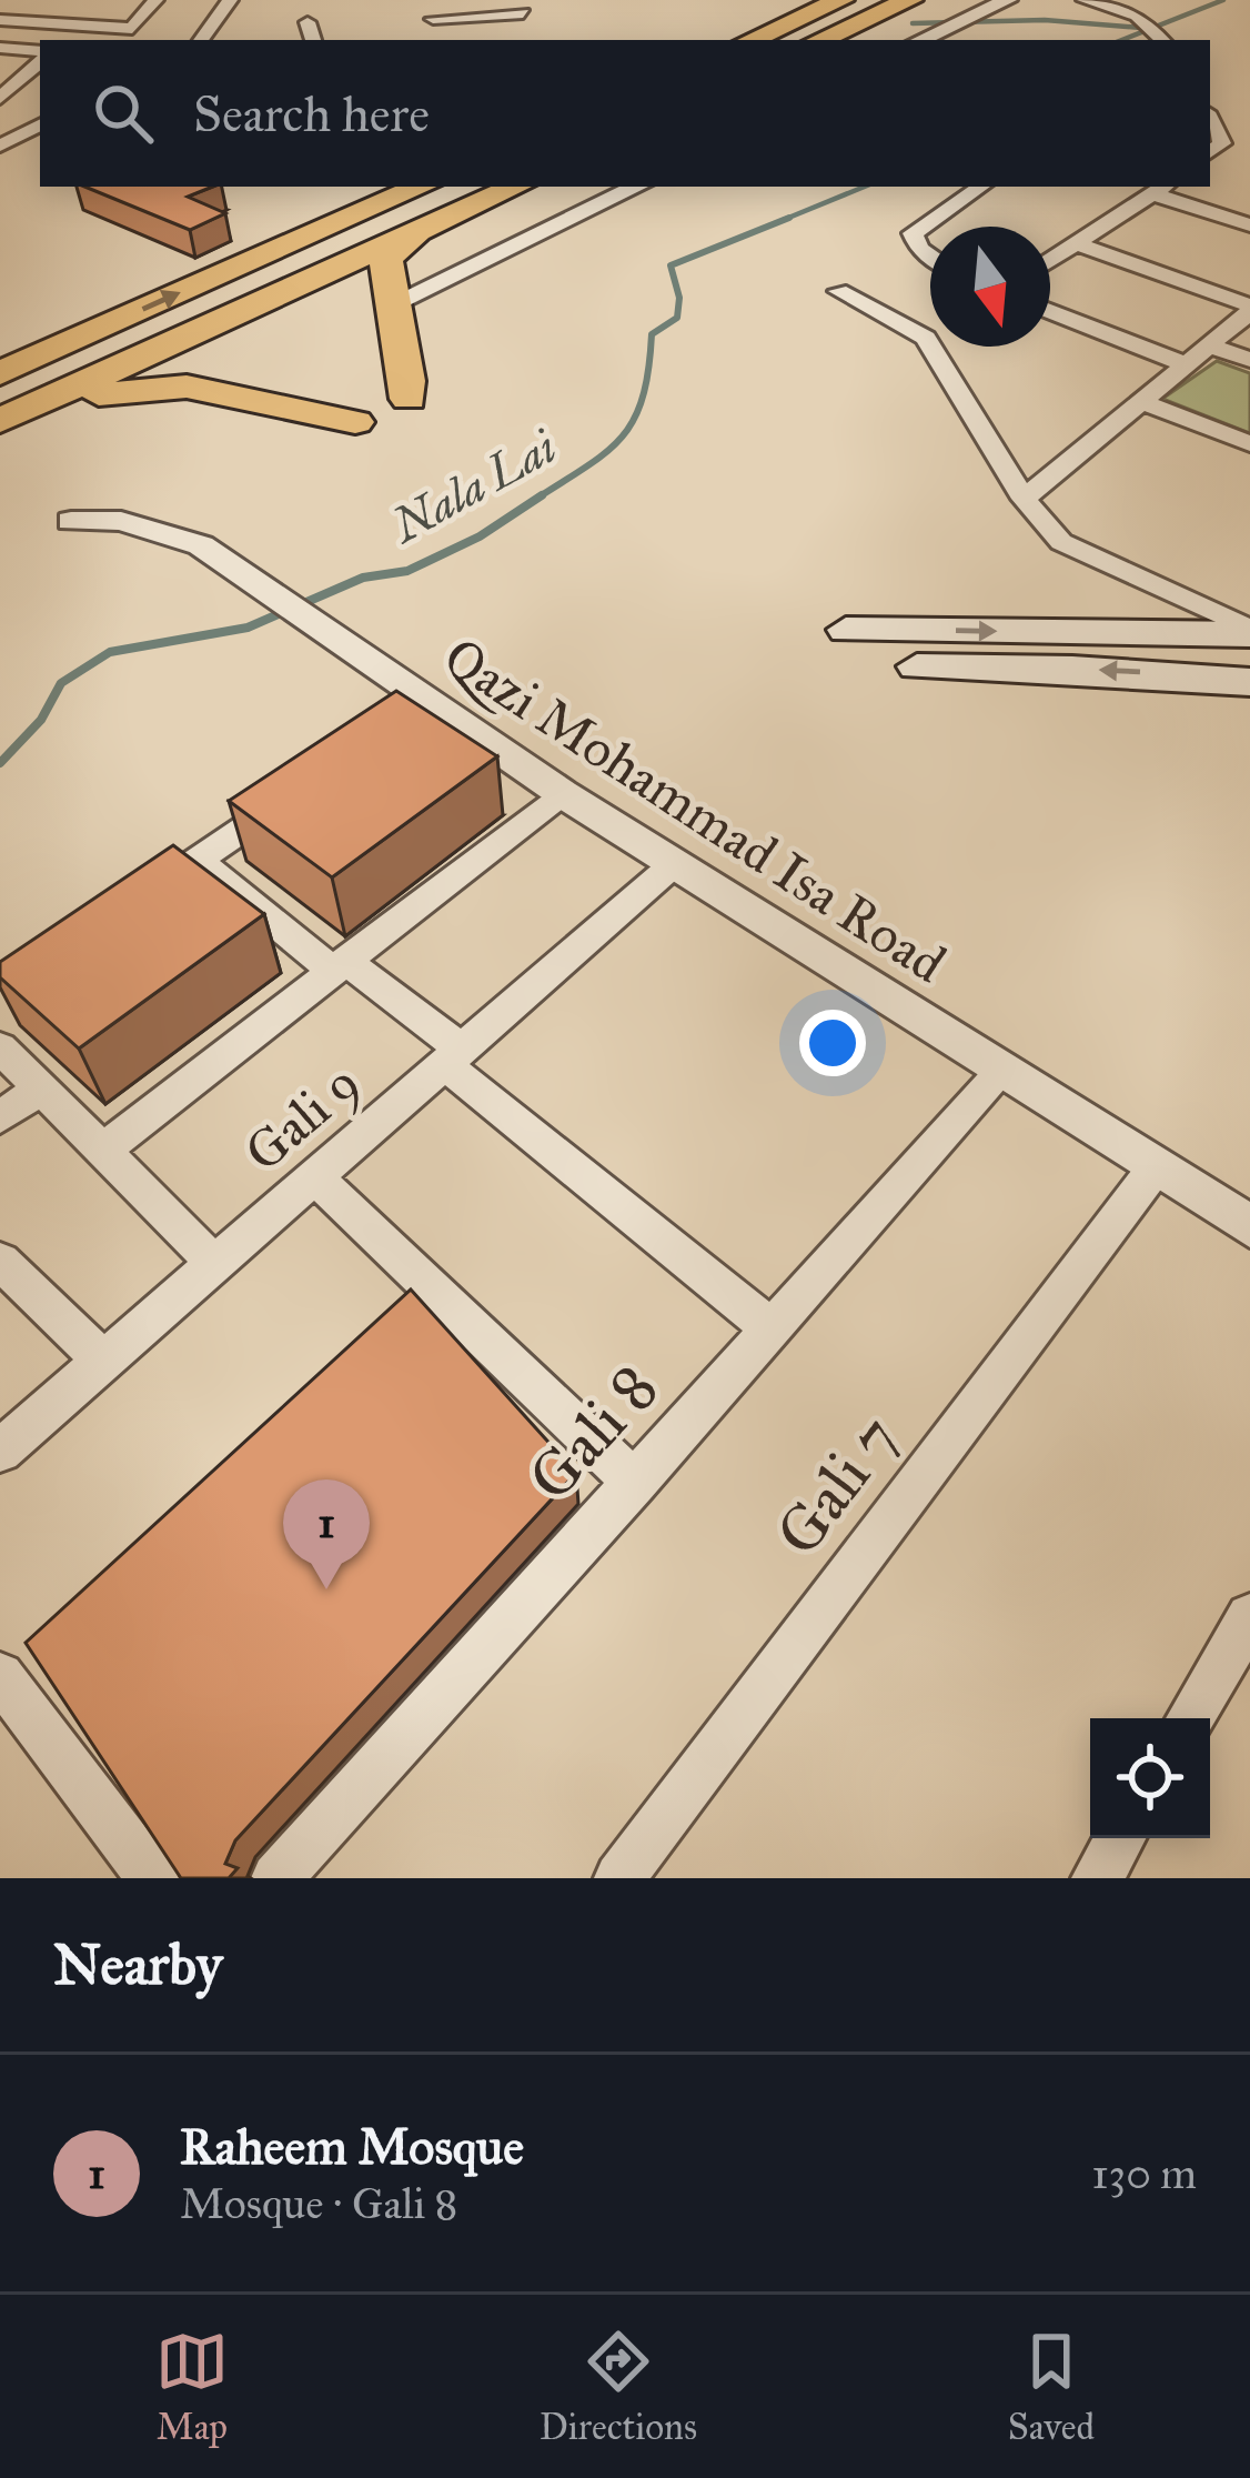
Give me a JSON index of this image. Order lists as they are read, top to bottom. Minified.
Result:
{"streets":{"street":["Qazi Mohammad Isa Road","Gali 9","Gali 8","Gali 7"]},"crossings":[["Qazi Mohammad Isa Road","Gali 9"],["Qazi Mohammad Isa Road","Gali 8"],["Qazi Mohammad Isa Road","Gali 7"]],"water":["Nala Lai"],"north":"bottom","page":{"search":"Search here","pins":"1","heading":"Nearby","list":[{"mark":"1","name":"Raheem Mosque","note":"Mosque · Gali 8","value":"130 m"}],"nav":["Map","Directions","Saved"]}}
